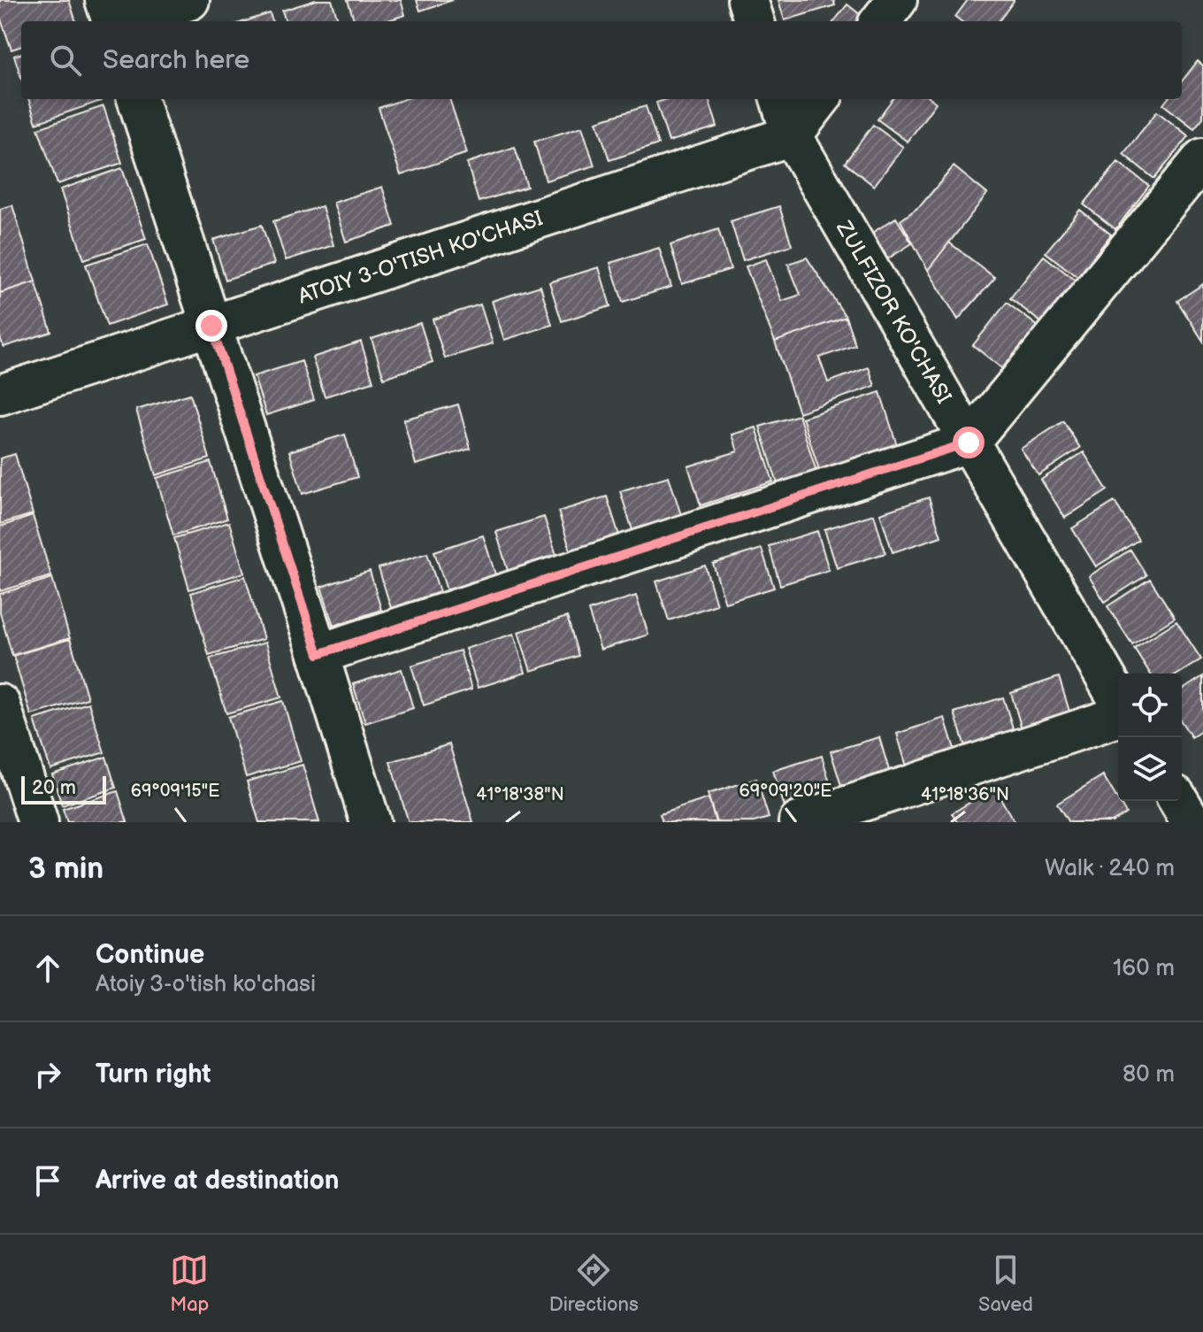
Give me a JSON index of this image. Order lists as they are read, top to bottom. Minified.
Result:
{"streets":{"street":["ATOIY 3-O'TISH KO'CHASI","ZULFIZOR KO'CHASI"]},"crossings":[["ATOIY 3-O'TISH KO'CHASI","ZULFIZOR KO'CHASI"]],"scale_bar":"20 m","page":{"search":"Search here","scale":"20 m","heading":["3 min","Walk · 240 m"],"list":[["Continue","Atoiy 3-o'tish ko'chasi","160 m"],["Turn right","80 m"],"Arrive at destination"],"nav":["Map","Directions","Saved"]},"coordinates":["69°09'15\"E","69°09'20\"E","41°18'38\"N","41°18'36\"N"]}
